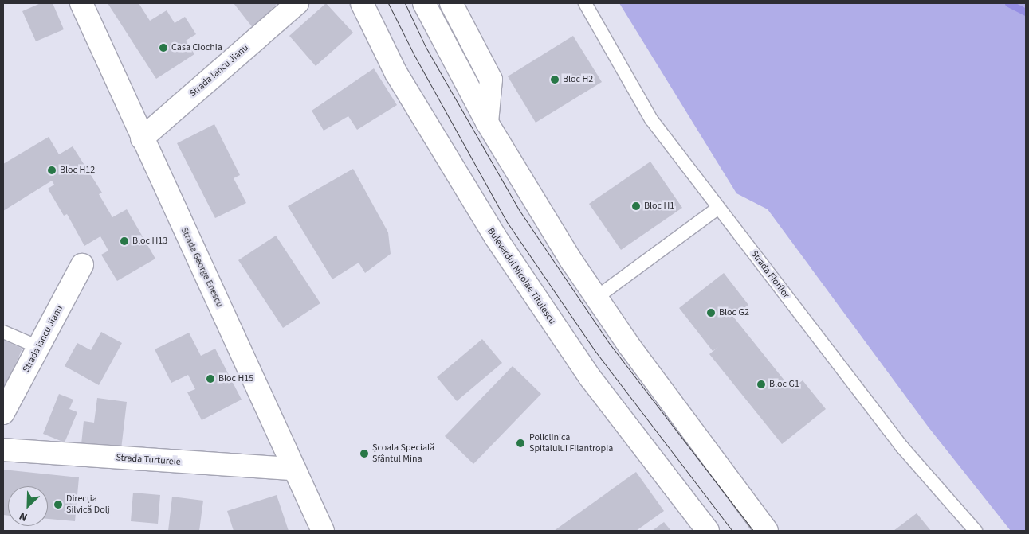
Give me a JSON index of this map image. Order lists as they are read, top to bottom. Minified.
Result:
{"streets":{"street":["Strada Iancu Jianu","Strada George Enescu","Bulevardul Nicolae Titulescu","Strada Turturele"],"lane":["Strada Florilor"]},"crossings":[["Strada Iancu Jianu","Strada George Enescu"],["Strada George Enescu","Strada Turturele"]],"places":["Casa Ciochia","Bloc H2","Bloc H12","Bloc H1","Bloc H13","Bloc G2","Bloc H15","Bloc G1","Policlinica Spitalului Filantropia","Școala Specială Sfântul Mina","Direcția Silvică Dolj"],"north":"bottom left"}
